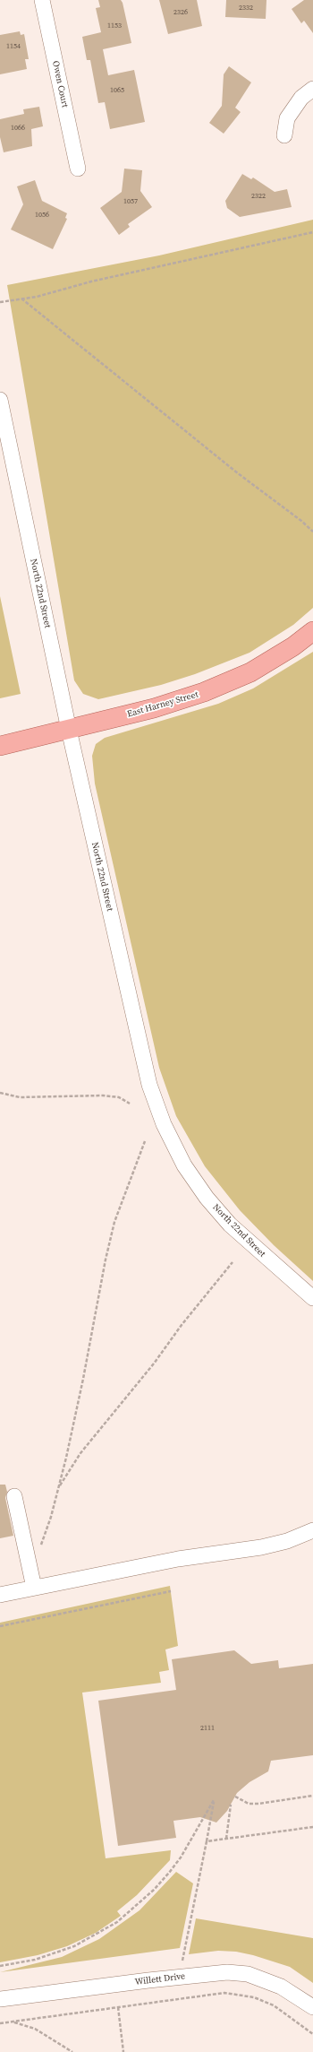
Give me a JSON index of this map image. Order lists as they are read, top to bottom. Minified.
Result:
{"streets":{"main road":["East Harney Street"],"street":["Owen Court","North 22nd Street","Willett Drive"]},"crossings":[["North 22nd Street","East Harney Street"]],"house_numbers":["2332","2326","1153","1154","1065","1066","2322","1057","1056","2111"]}
